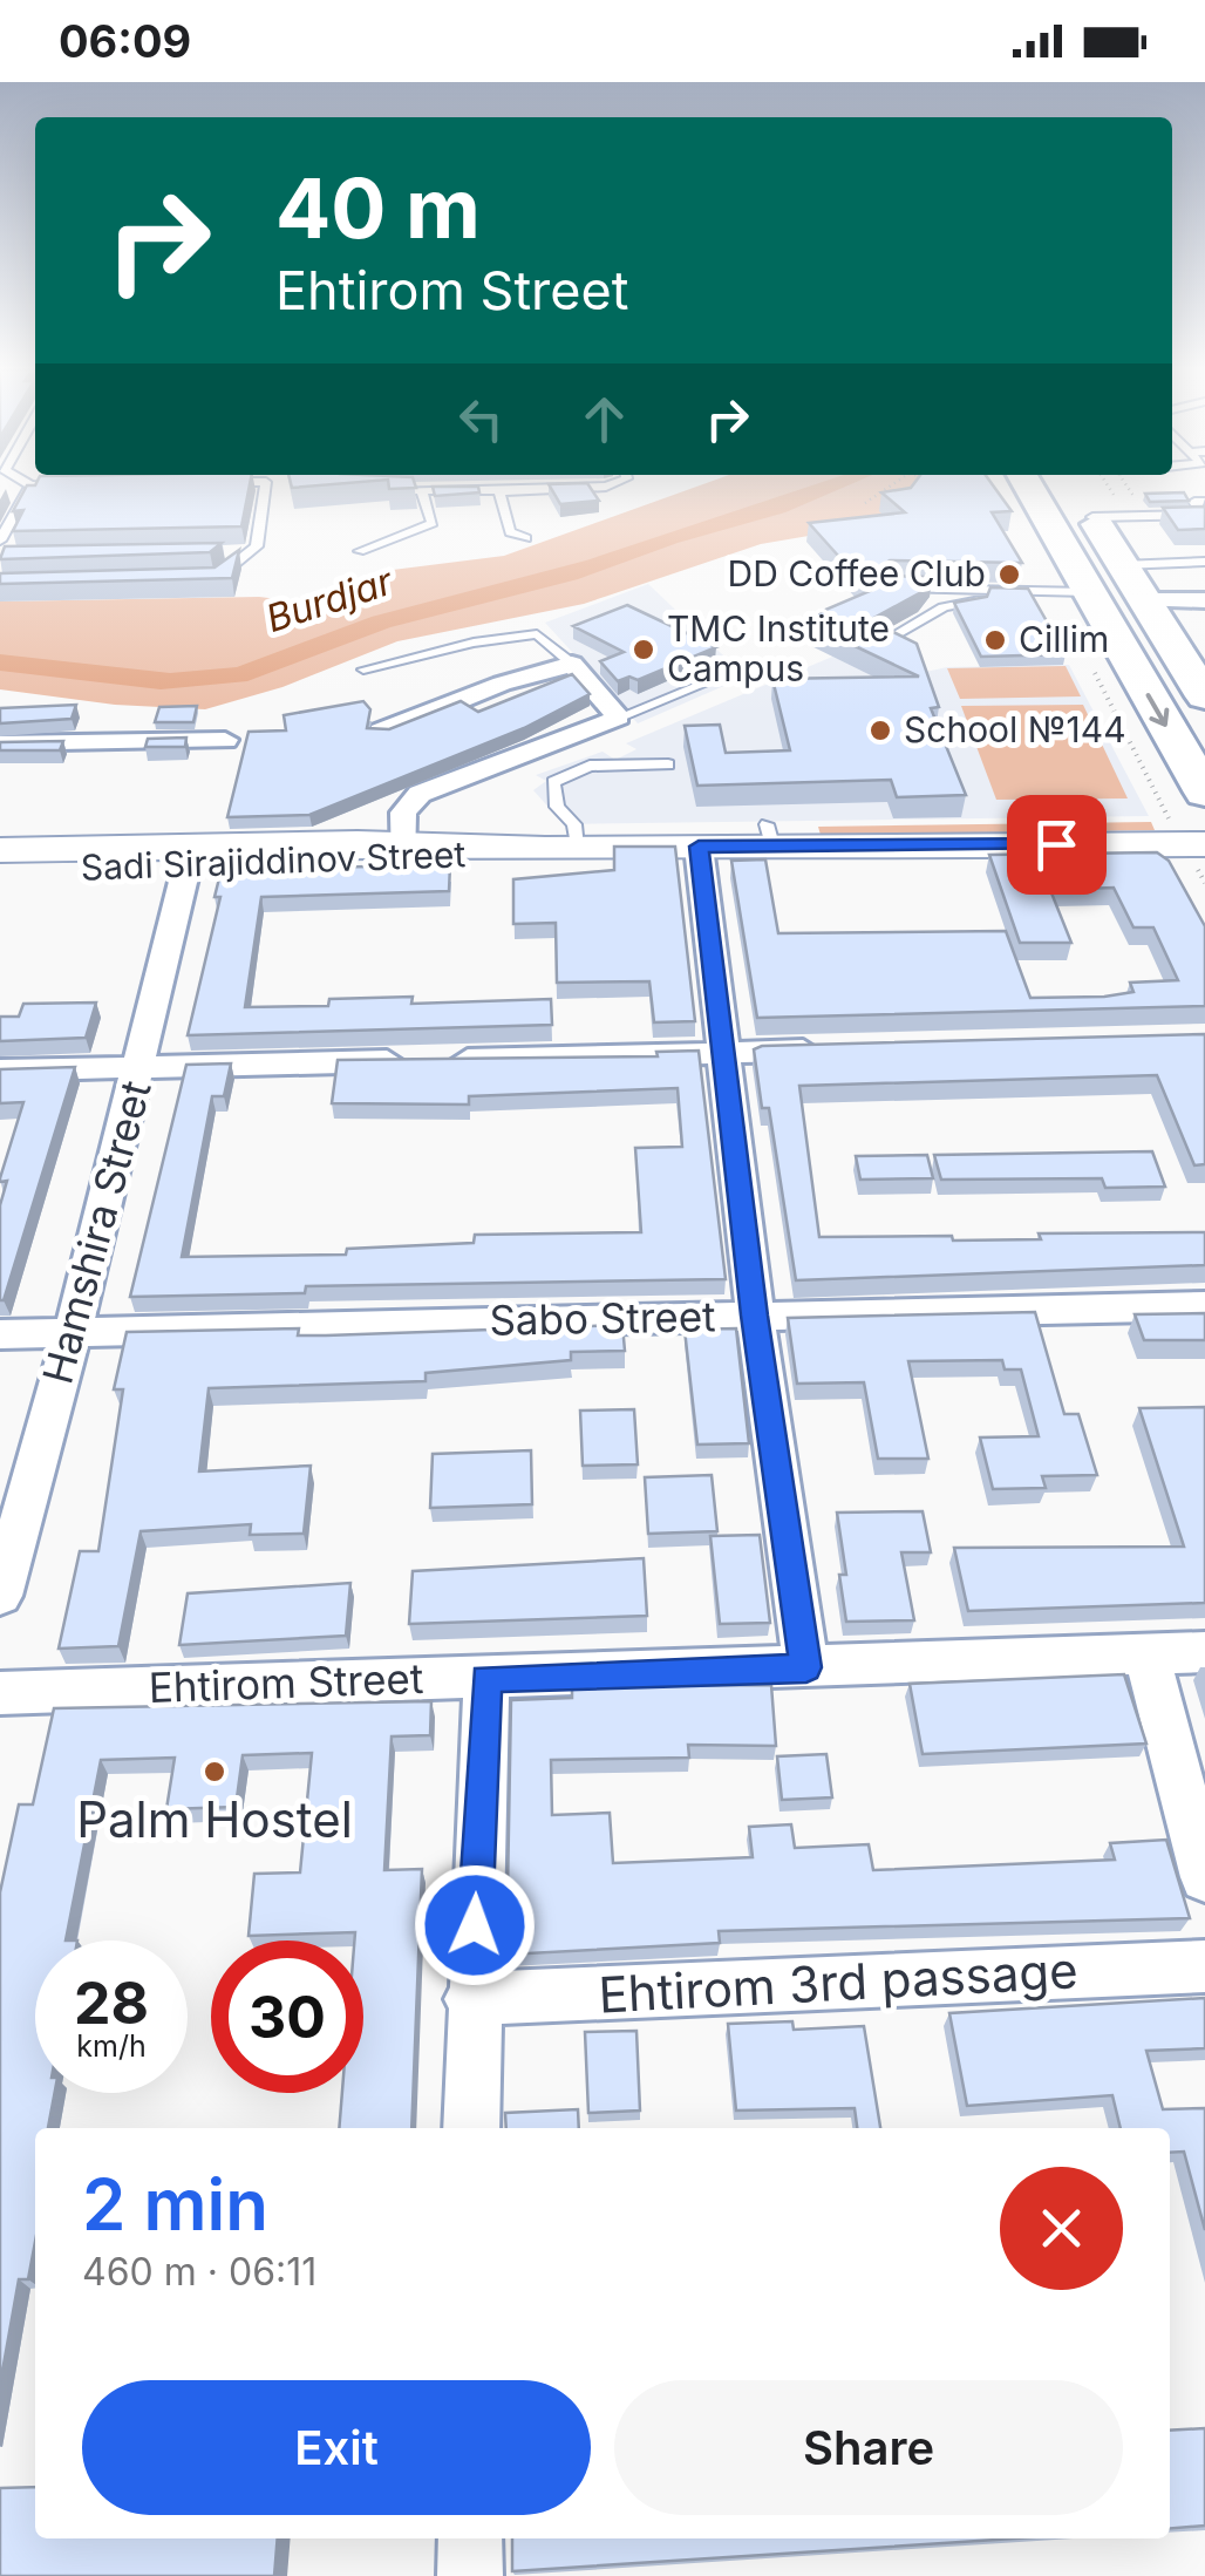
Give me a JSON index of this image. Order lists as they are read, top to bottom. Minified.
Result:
{"streets":{"street":["Sadi Sirajiddinov Street","Hamshira Street","Sabo Street","Ehtirom Street","Ehtirom 3rd passage"]},"crossings":[["Sadi Sirajiddinov Street","Hamshira Street"],["Hamshira Street","Sabo Street"]],"water":["Burdjar"],"places":["DD Coffee Club","Cillim","TMC Institute Campus","School №144","Palm Hostel"],"page":{"status":"06:09","turn":["40 m","Ehtirom Street"],"speed":"28 km/h","limit":"30","heading":["2 min","460 m · 06:11"],"buttons":["Exit","Share"]}}
